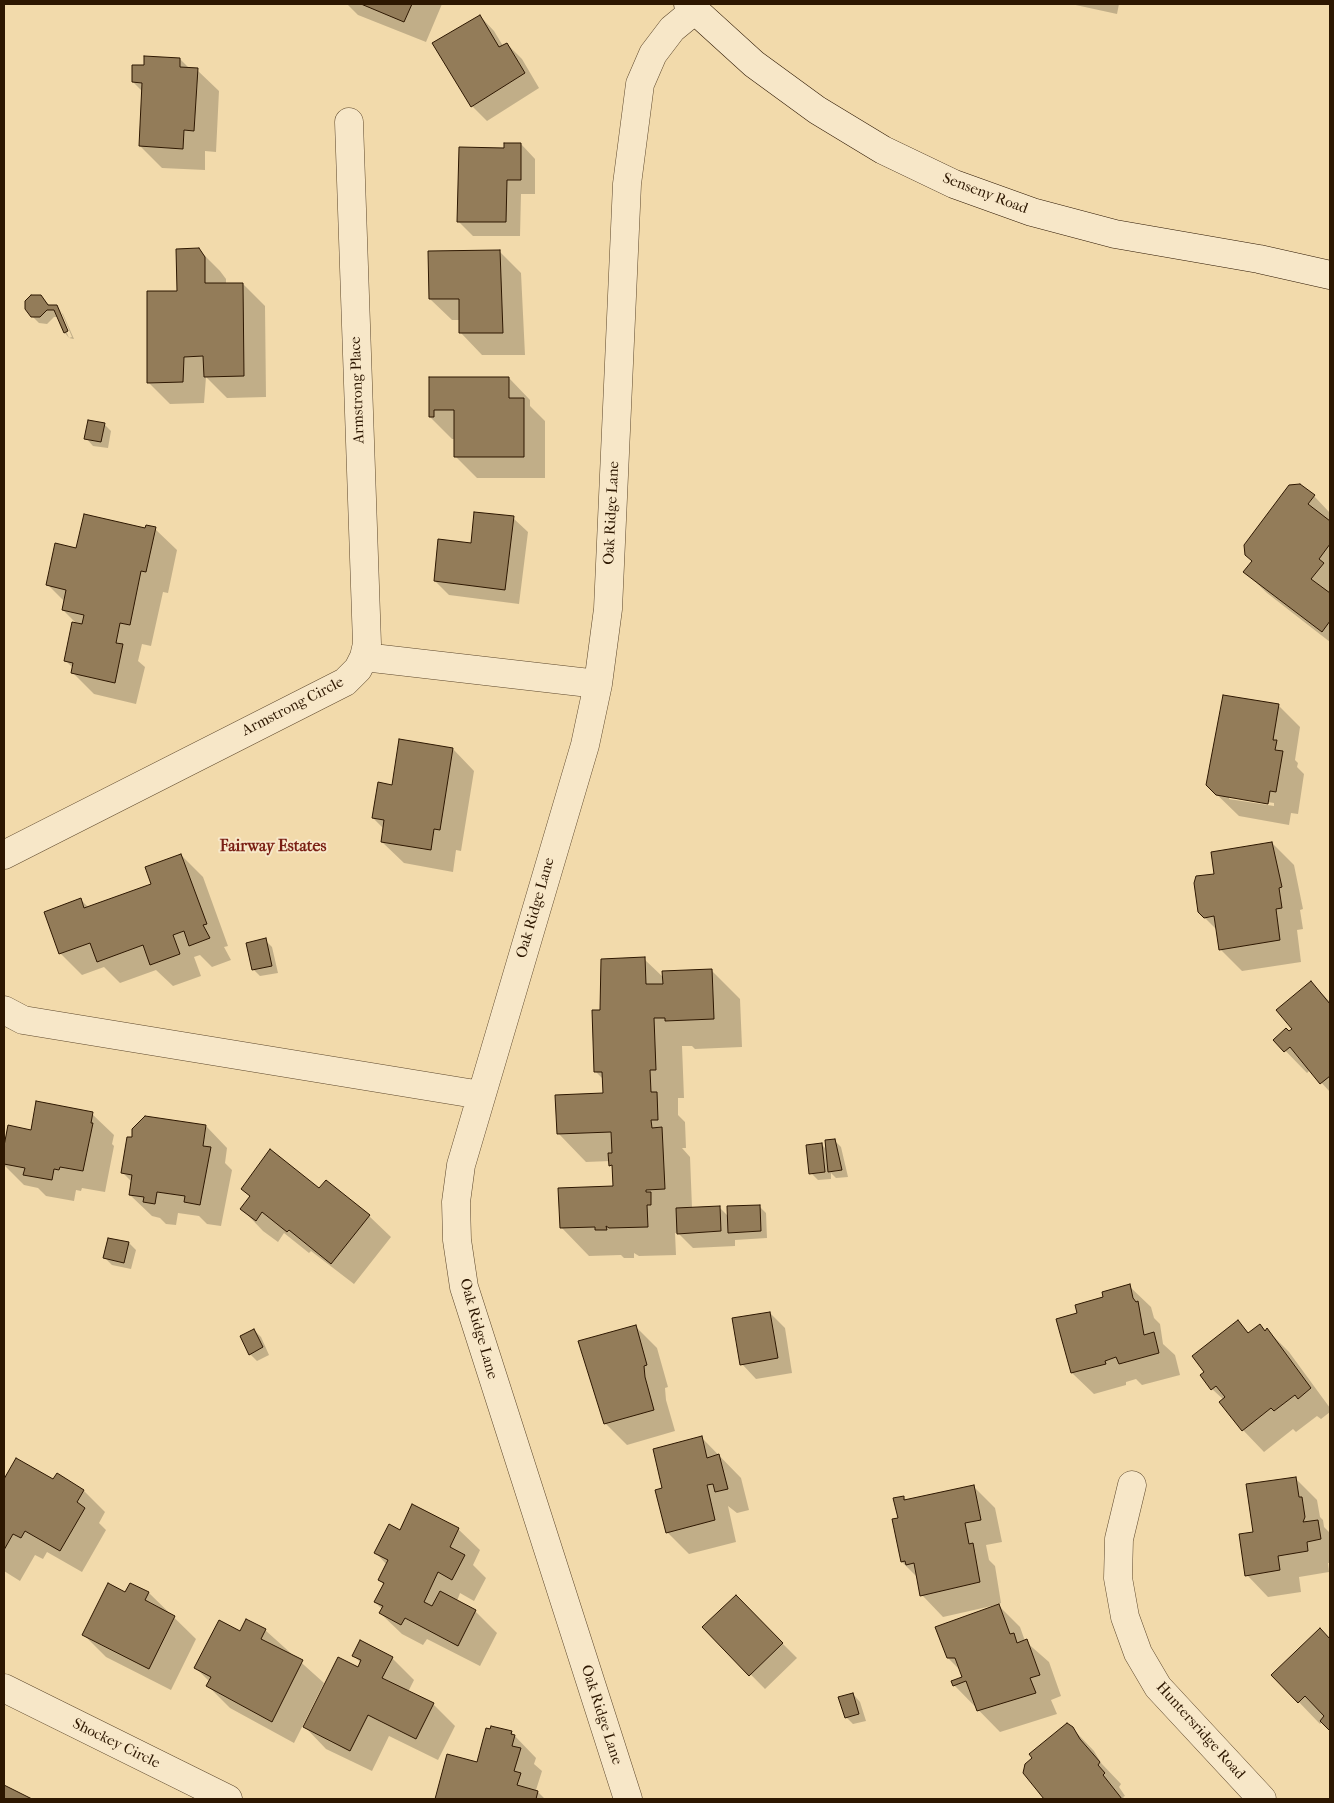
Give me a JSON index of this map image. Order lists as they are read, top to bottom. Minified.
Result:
{"streets":{"street":["Senseny Road","Armstrong Place","Oak Ridge Lane","Armstrong Circle","Huntersridge Road","Shockey Circle"]},"crossings":[["Senseny Road","Oak Ridge Lane"],["Armstrong Place","Armstrong Circle"]],"districts":["Fairway Estates"]}
